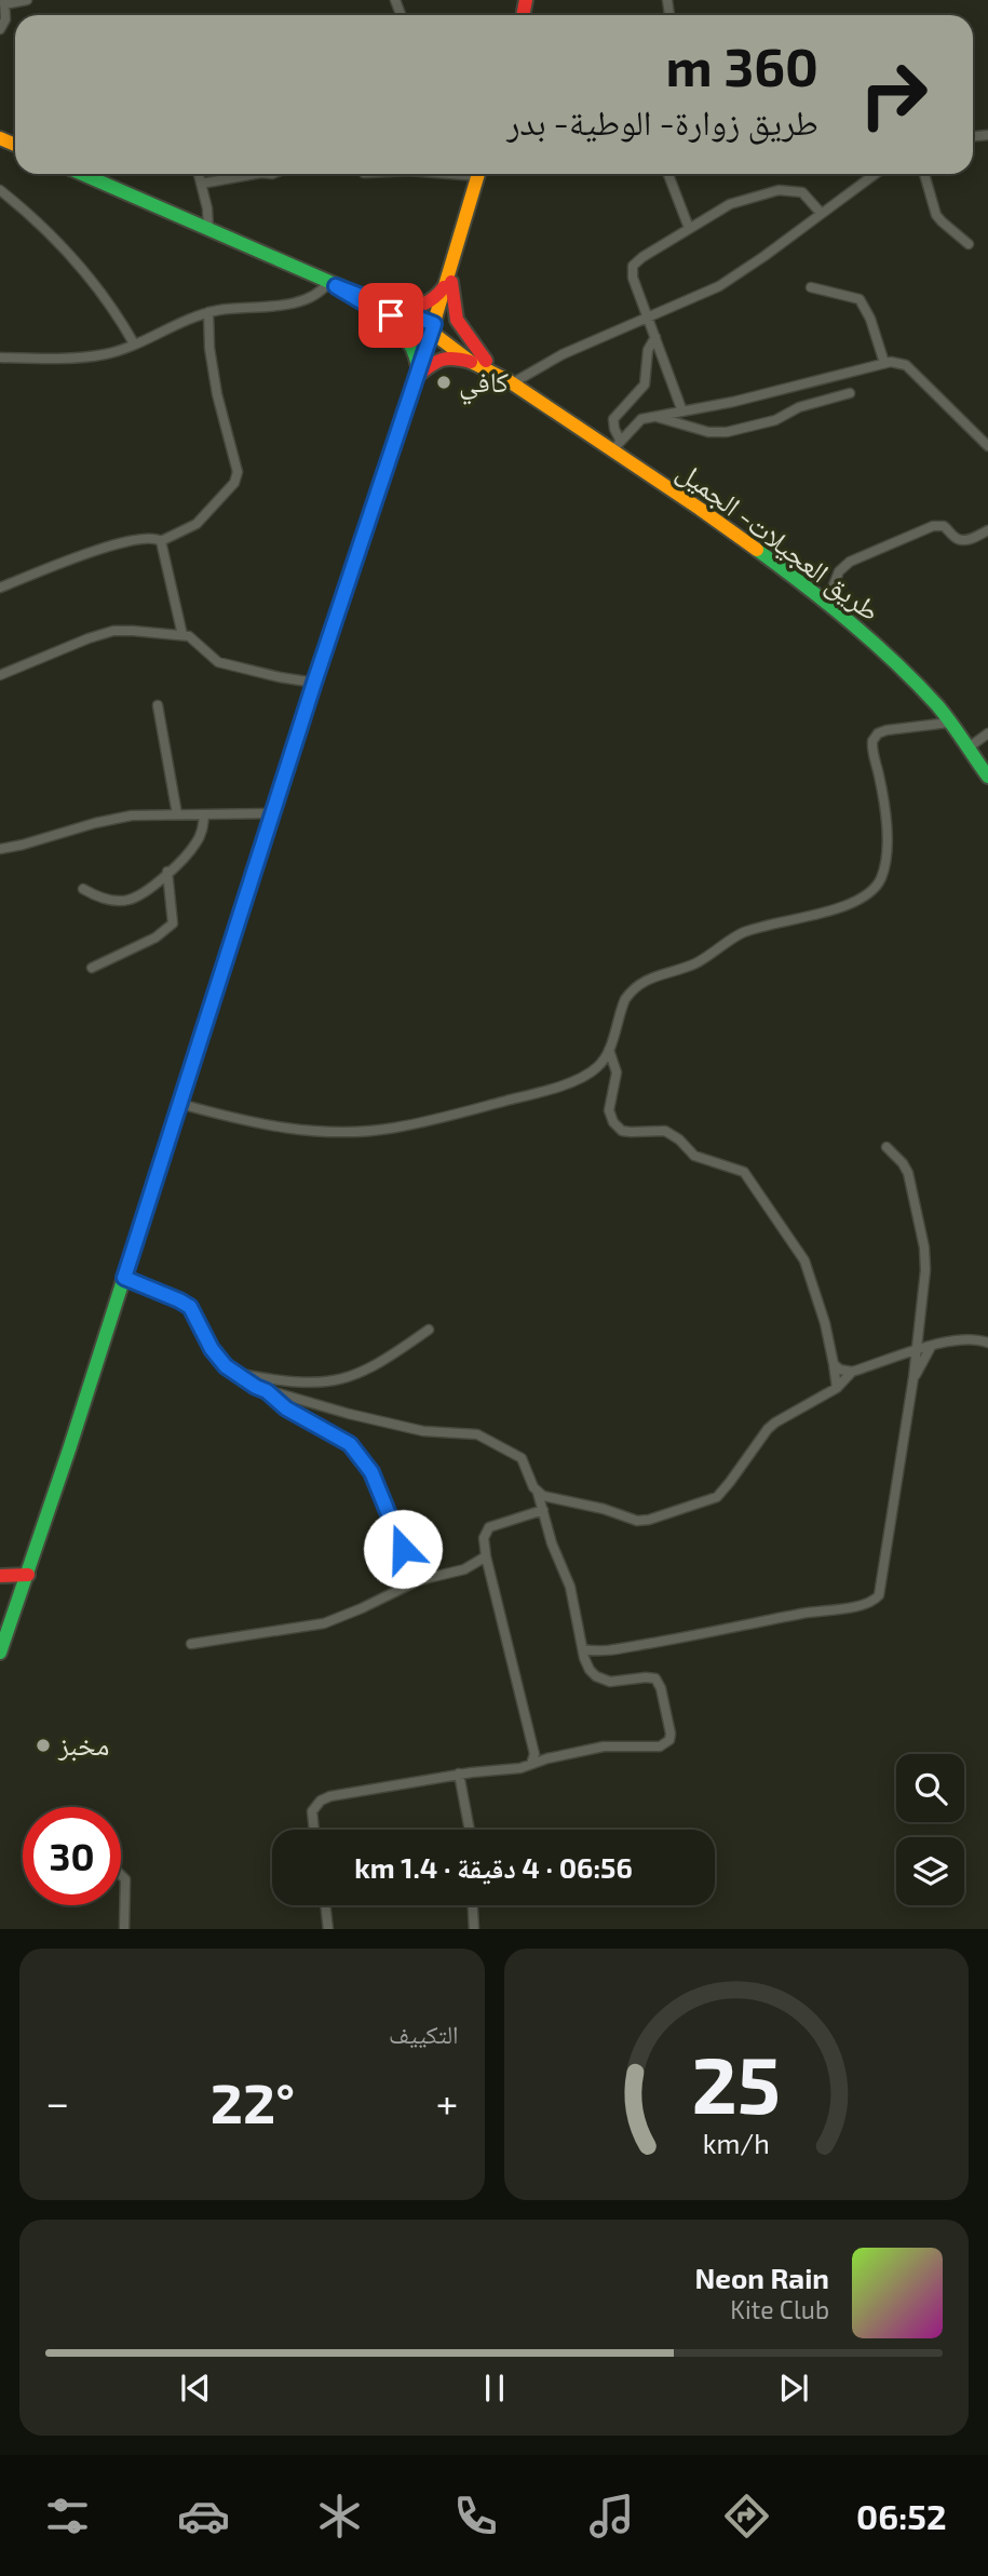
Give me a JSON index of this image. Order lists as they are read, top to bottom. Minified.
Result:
{"streets":{"main road":["طريق العجيلات- الجميل"]},"places":["كافي","مخبز"],"page":{"turn":["360 m","طريق زوارة- الوطية- بدر"],"limit":"30","trip":"06:56 · 4 دقيقة · 1.4 km","tile":"التكييف","heat":["−","22°","+"],"song":["Neon Rain","Kite Club"],"tabs":"06:52","gauge":["25","km/h"]}}
